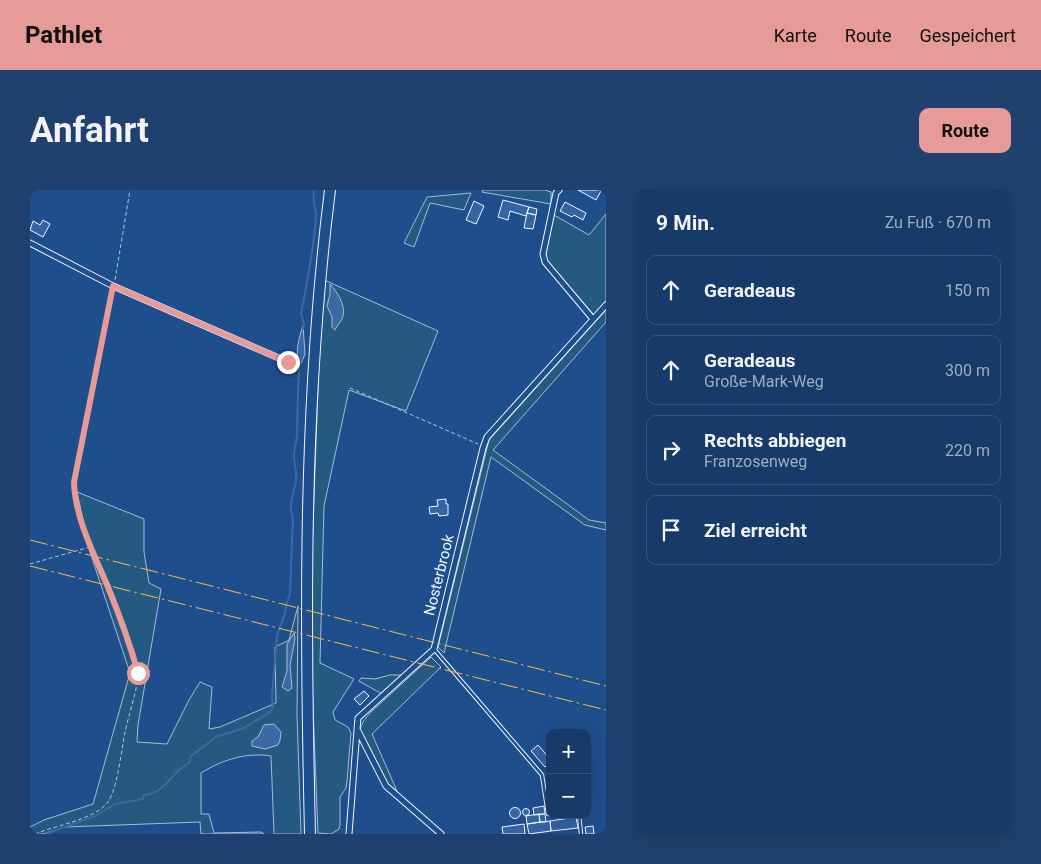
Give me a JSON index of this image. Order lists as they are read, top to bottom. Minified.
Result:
{"streets":{"street":["Nosterbrook"]},"page":{"header":"Pathlet","nav":["Karte","Route","Gespeichert"],"buttons":"Route","title":"Anfahrt","heading":["9 Min.","Zu Fuß · 670 m"],"list":[["Geradeaus","150 m"],["Geradeaus","Große-Mark-Weg","300 m"],["Rechts abbiegen","Franzosenweg","220 m"],"Ziel erreicht"],"map_buttons":["+","−"]}}
